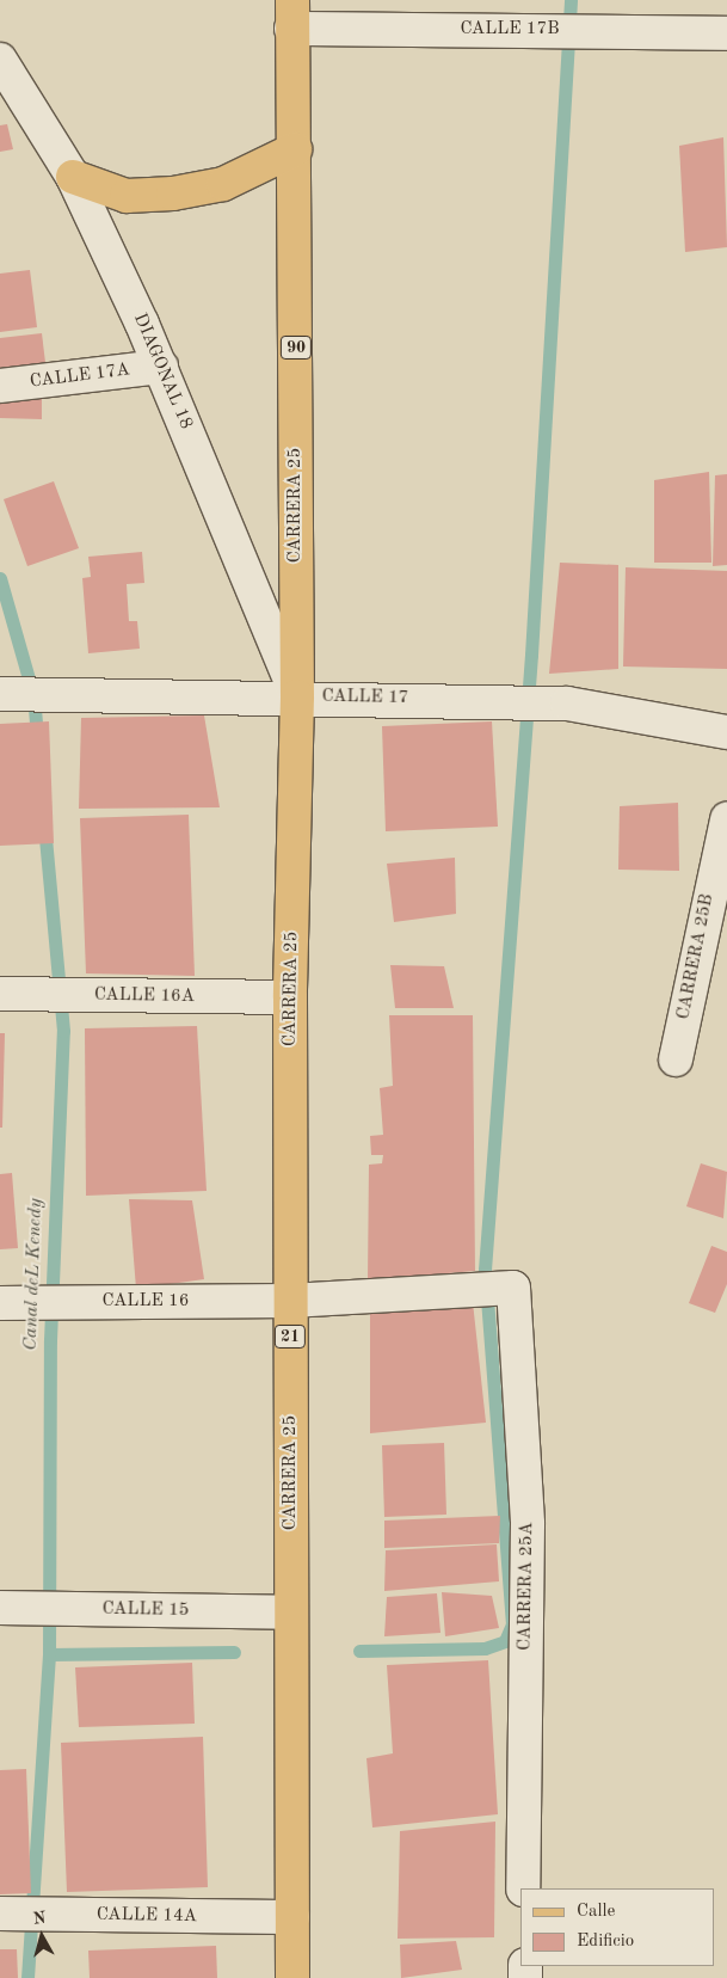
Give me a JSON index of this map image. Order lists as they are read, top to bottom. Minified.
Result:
{"streets":{"main road":["90","CARRERA 25","21"],"street":["CALLE 17B","DIAGONAL 18","CALLE 17A","CALLE 17","CARRERA 25B","CALLE 16A","CALLE 16","CARRERA 25A","CALLE 15","CALLE 14A"]},"crossings":[["CALLE 17B","CARRERA 25"],["DIAGONAL 18","CALLE 17A"],["DIAGONAL 18","CARRERA 25"],["DIAGONAL 18","CALLE 17"],["CARRERA 25","CALLE 17"],["CARRERA 25","CALLE 16A"],["CARRERA 25","CALLE 16"],["CARRERA 25","CALLE 15"],["CARRERA 25","CALLE 14A"],["CALLE 16","CARRERA 25A"]],"water":["Canal deL Kenedy"],"legend":["Calle","Edificio"],"north":"top"}
